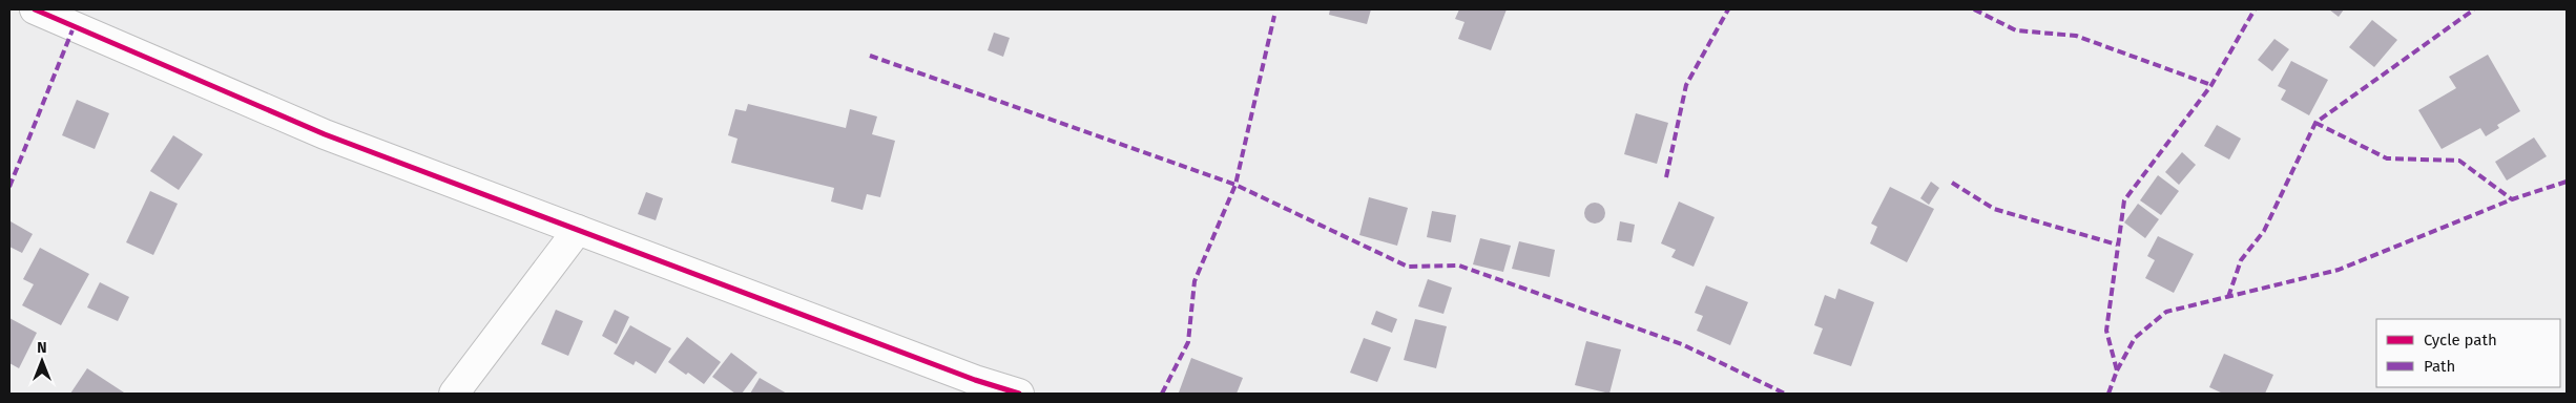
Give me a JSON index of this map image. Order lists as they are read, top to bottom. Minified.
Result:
{"legend":["Cycle path","Path"],"north":"top"}
